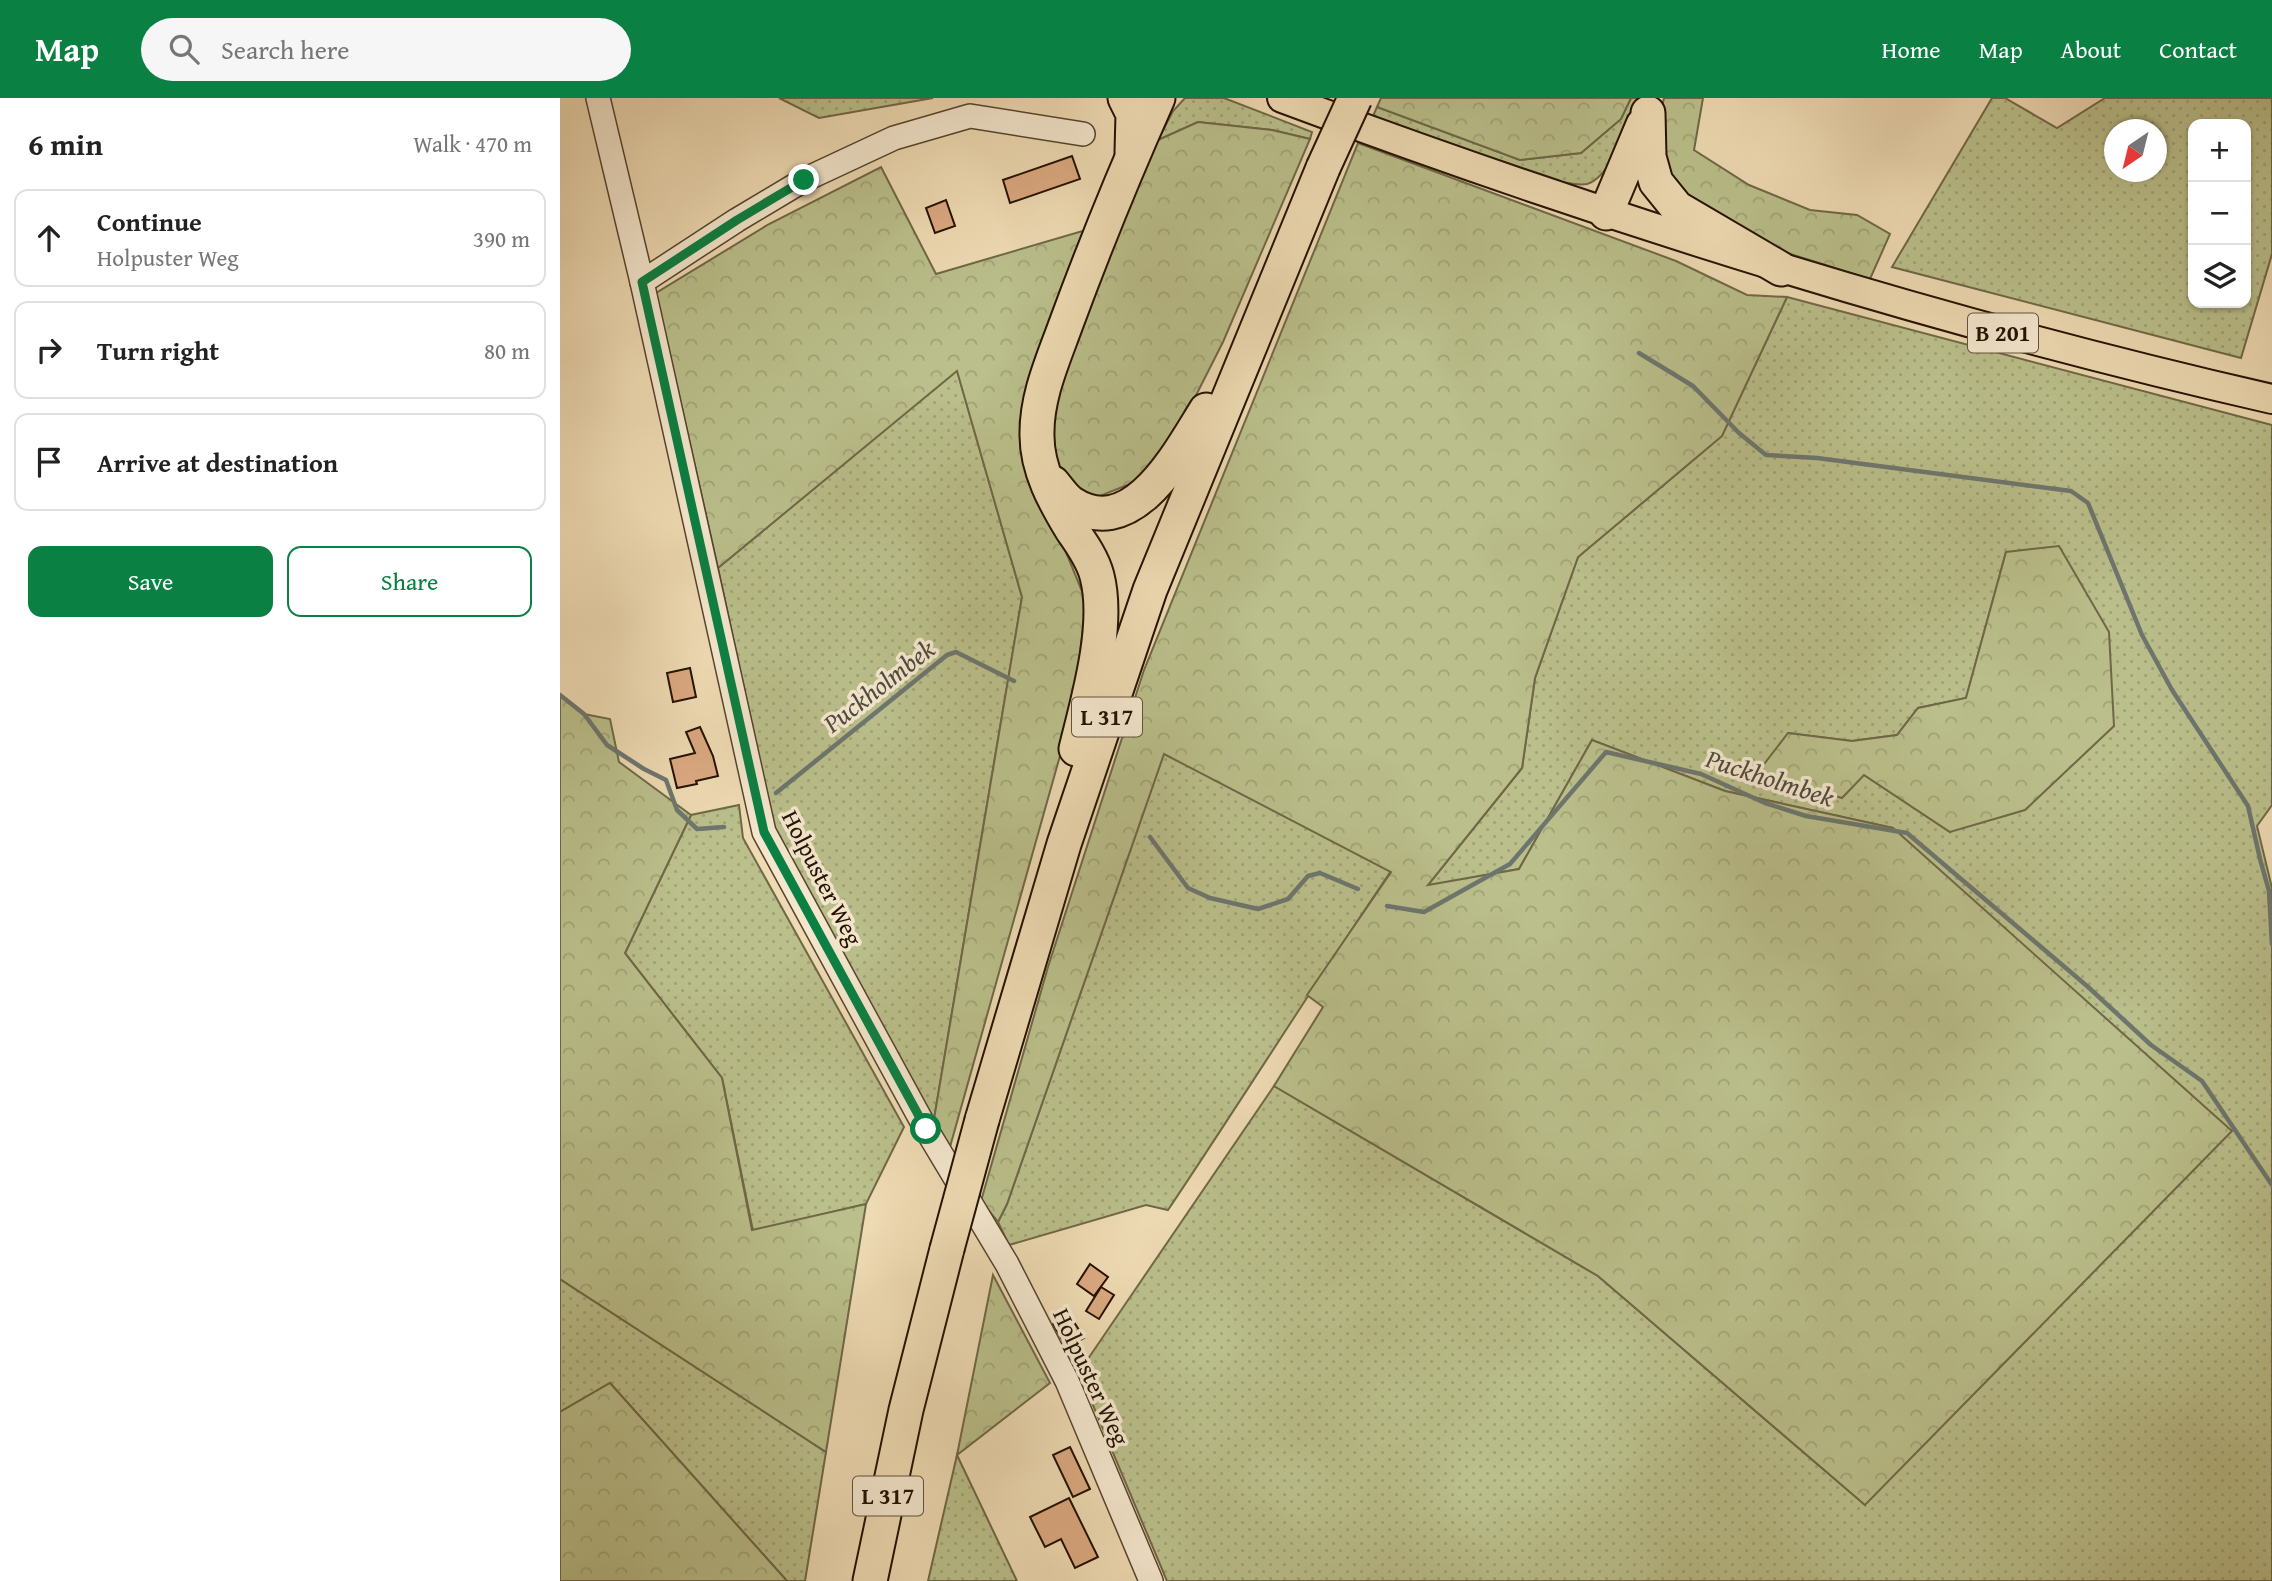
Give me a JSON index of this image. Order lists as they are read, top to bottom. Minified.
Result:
{"streets":{"highway":["L 317"],"main road":["B 201"],"street":["Holpuster Weg"]},"water":["Puckholmbek"],"north":"bottom left","page":{"header":"Map","search":"Search here","nav":["Home","Map","About","Contact"],"heading":["6 min","Walk · 470 m"],"map_buttons":["+","−"],"list":[["Continue","Holpuster Weg","390 m"],["Turn right","80 m"],"Arrive at destination"],"buttons":["Save","Share"]}}
